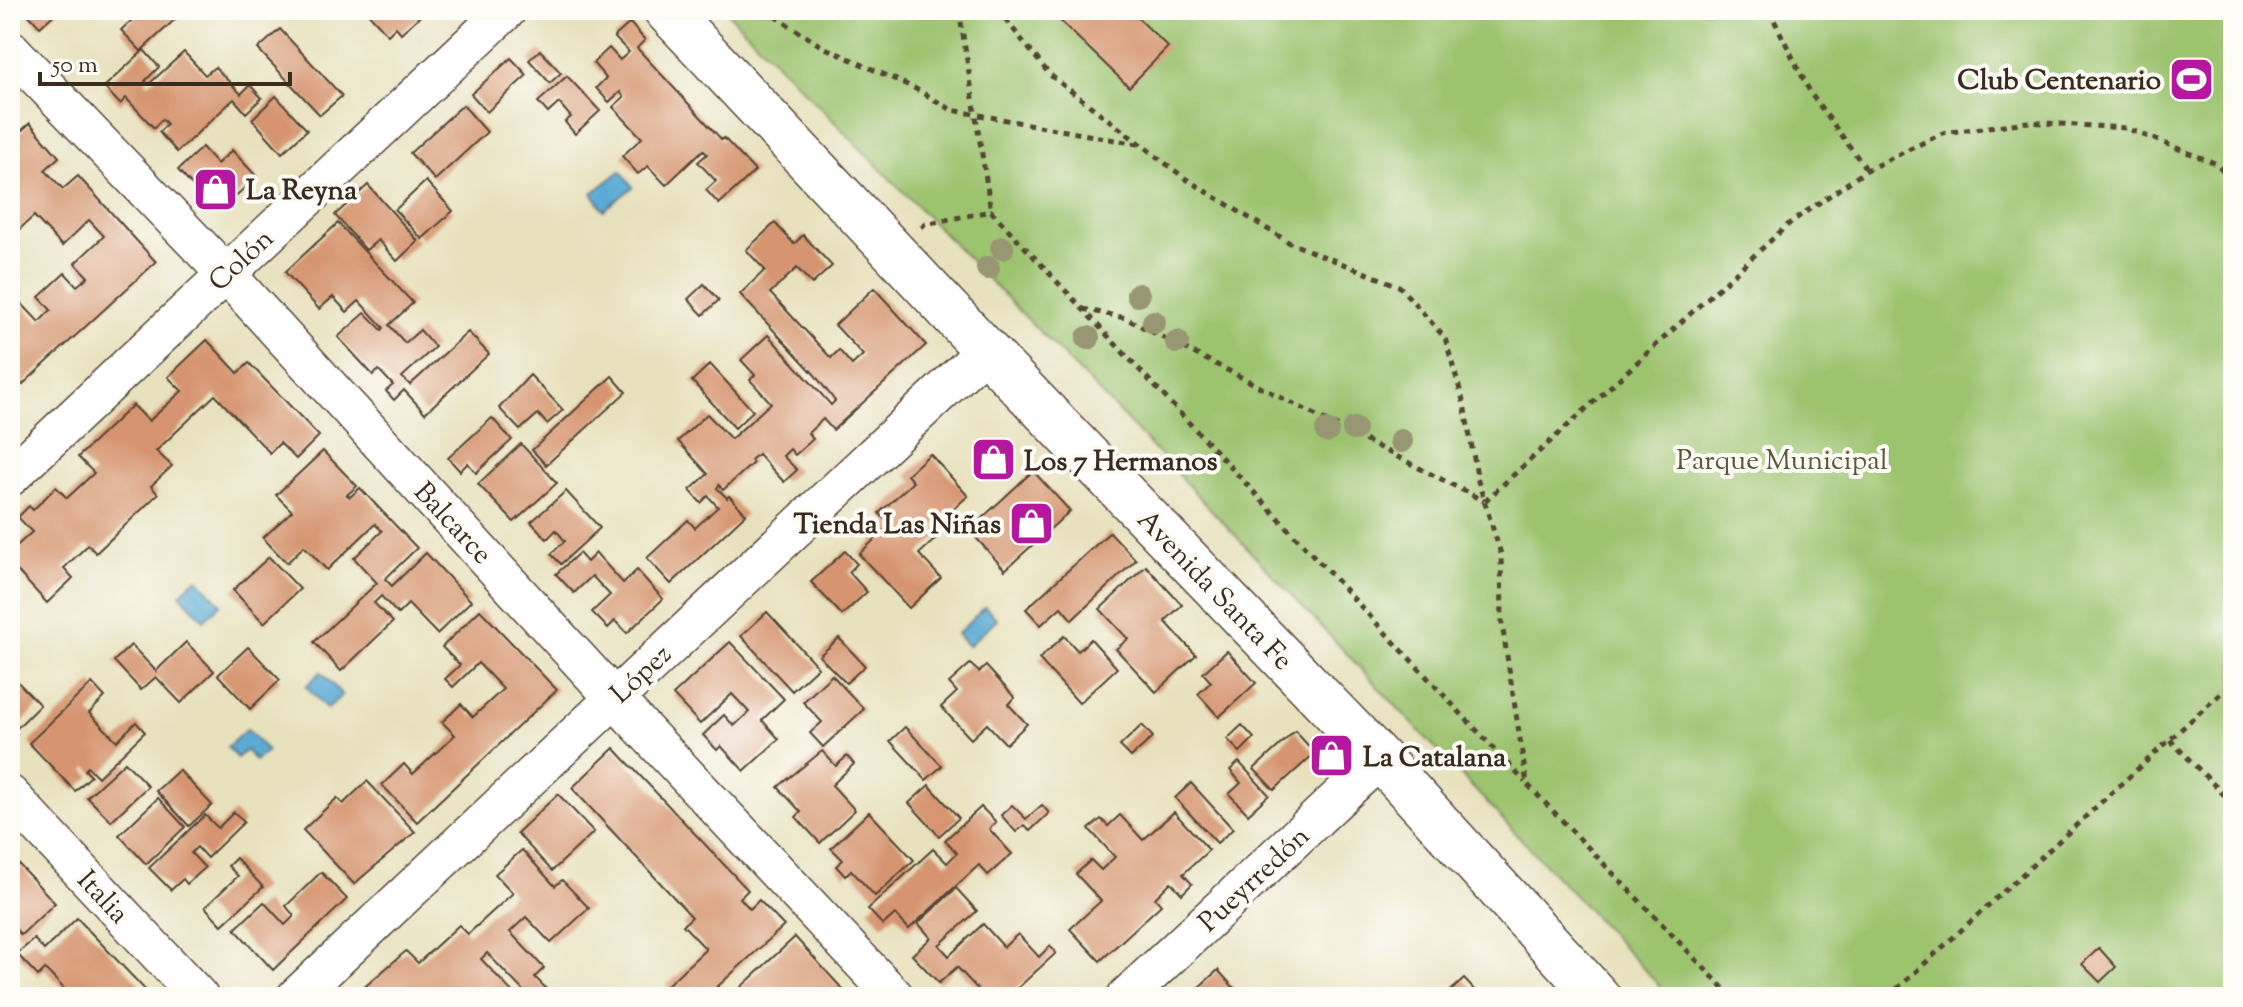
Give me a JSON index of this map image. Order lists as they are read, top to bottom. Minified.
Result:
{"streets":{"main road":["Avenida Santa Fe"],"street":["Colón","Balcarce","López","Pueyrredón","Italia"]},"crossings":[["Colón","Balcarce"],["Balcarce","López"],["Avenida Santa Fe","López"],["Avenida Santa Fe","Pueyrredón"]],"parks":["Parque Municipal"],"places":{"sports":["Club Centenario"],"shop":["La Reyna","Los 7 Hermanos","Tienda Las Niñas","La Catalana"]},"scale_bar":"50 m"}
